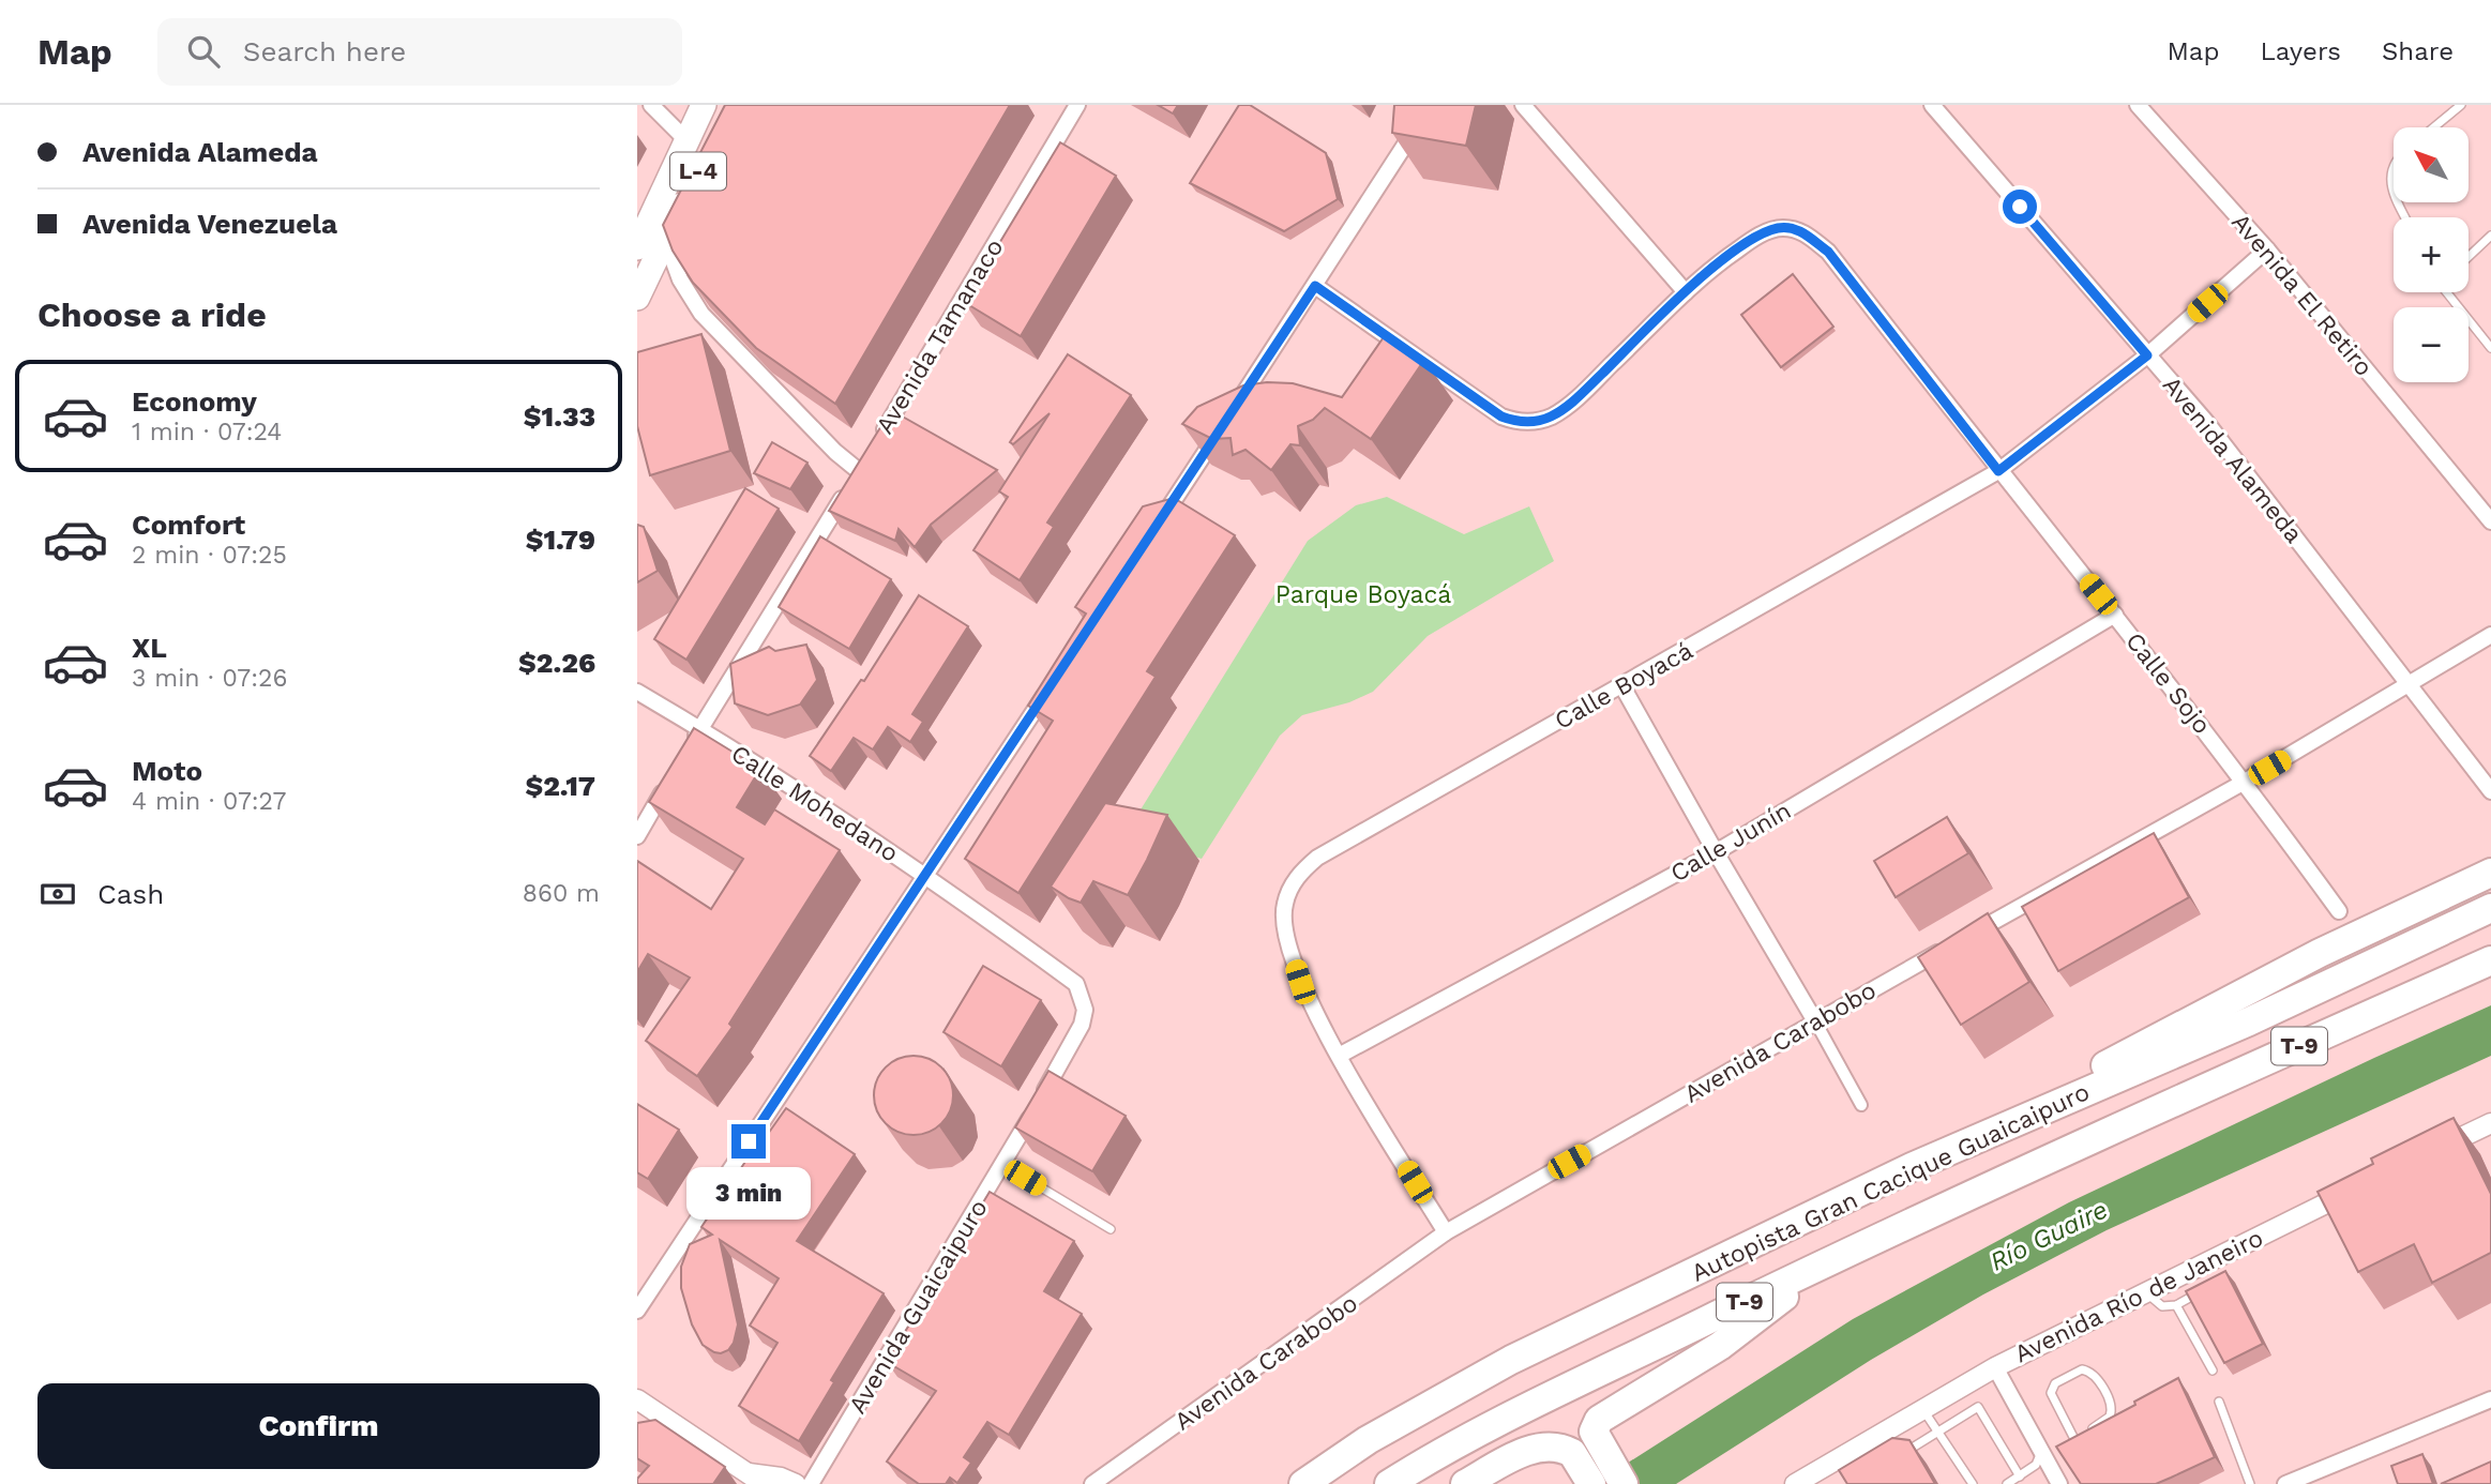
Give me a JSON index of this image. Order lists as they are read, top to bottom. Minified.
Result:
{"streets":{"highway":["T-9","Autopista Gran Cacique Guaicaipuro"],"main road":["L-4"],"street":["Avenida El Retiro","Avenida Tamanaco","Avenida Alameda","Calle Sojo","Calle Boyacá","Calle Mohedano","Calle Junín","Avenida Carabobo","Avenida Río de Janeiro","Avenida Guaicaipuro"]},"crossings":[["Avenida El Retiro","Calle Boyacá"],["Avenida Tamanaco","Calle Mohedano"],["Avenida Alameda","Calle Boyacá"],["Avenida Alameda","Avenida Carabobo"],["Calle Sojo","Calle Boyacá"],["Calle Sojo","Calle Junín"],["Calle Sojo","Avenida Carabobo"],["Calle Boyacá","Calle Junín"],["Calle Boyacá","Avenida Carabobo"],["Calle Mohedano","Avenida Guaicaipuro"],["T-9","Autopista Gran Cacique Guaicaipuro"]],"water":["Río Guaire"],"parks":["Parque Boyacá"],"north":"top left","page":{"header":"Map","search":"Search here","nav":["Map","Layers","Share"],"banner":["Avenida Alameda","Avenida Venezuela"],"map_buttons":["+","−"],"heading":"Choose a ride","list":[{"name":"Economy","note":"1 min · 07:24","value":"$1.33"},{"name":"Comfort","note":"2 min · 07:25","value":"$1.79"},{"name":"XL","note":"3 min · 07:26","value":"$2.26"},{"name":"Moto","note":"4 min · 07:27","value":"$2.17"}],"pay":["Cash","860 m"],"bubble":"3 min","buttons":"Confirm"}}
